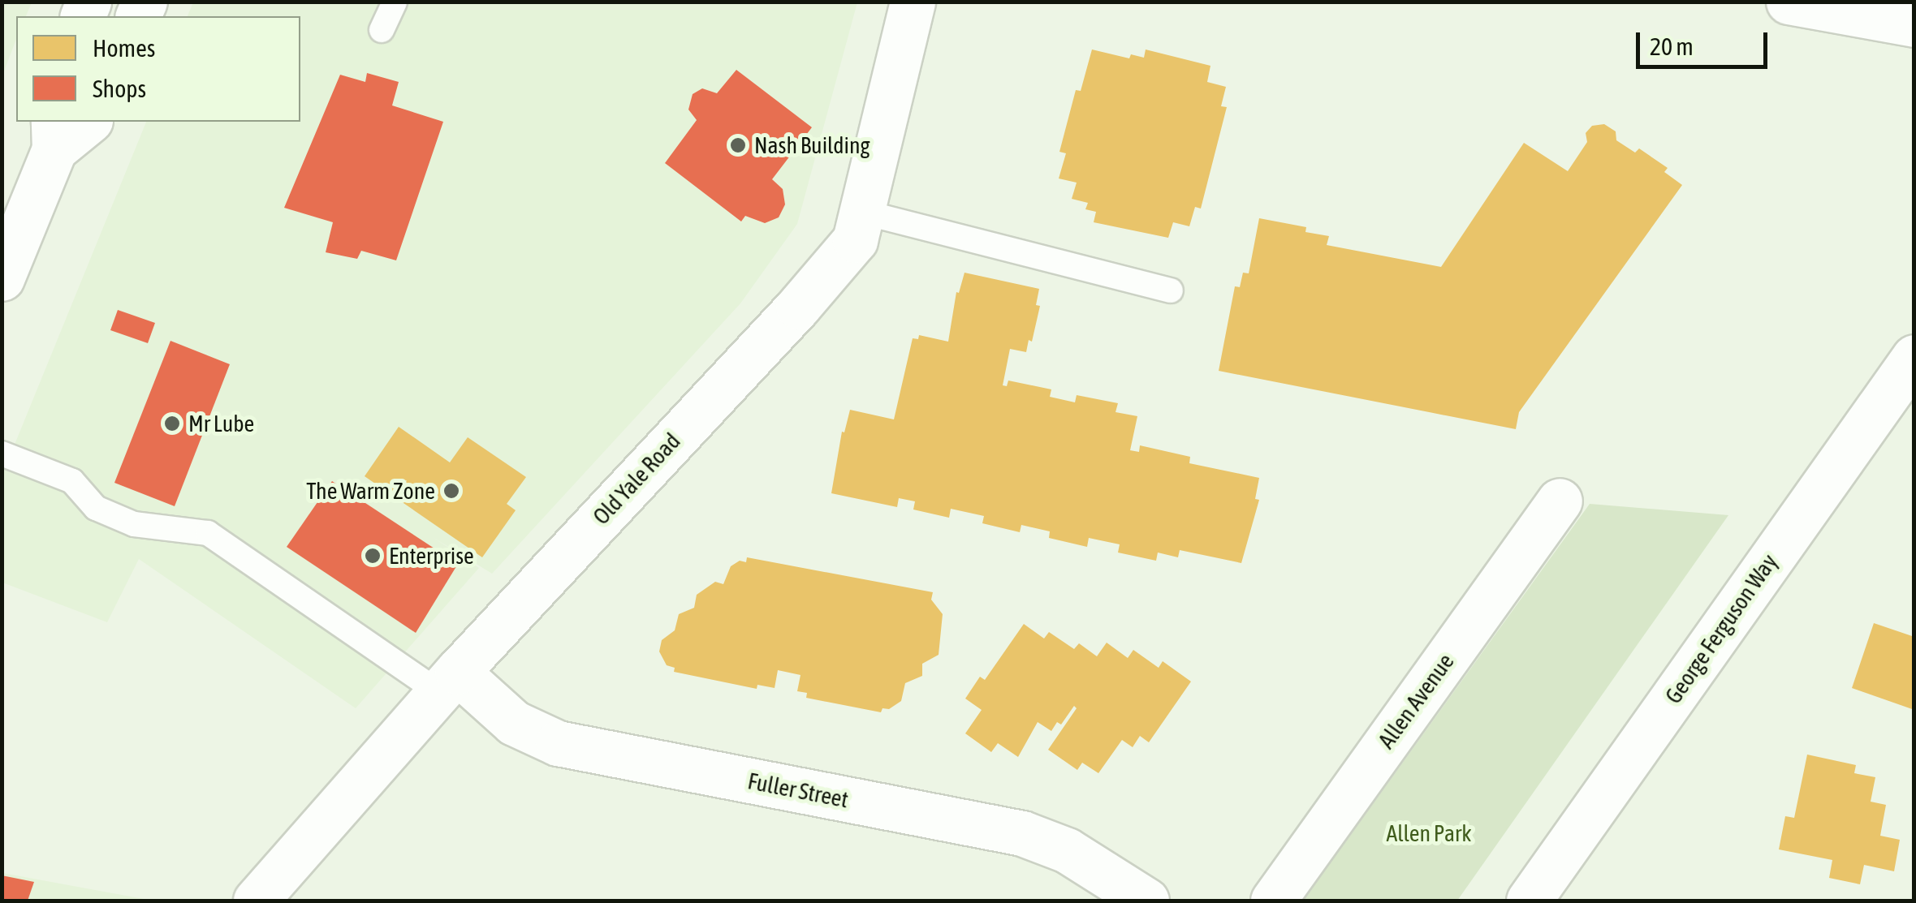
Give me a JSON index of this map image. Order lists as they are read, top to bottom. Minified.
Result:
{"streets":{"street":["Old Yale Road","George Ferguson Way","Allen Avenue","Fuller Street"]},"crossings":[["Old Yale Road","Fuller Street"]],"parks":["Allen Park"],"places":["Nash Building","Mr Lube","The Warm Zone","Enterprise"],"legend":["Homes","Shops"],"scale_bar":"20 m"}
